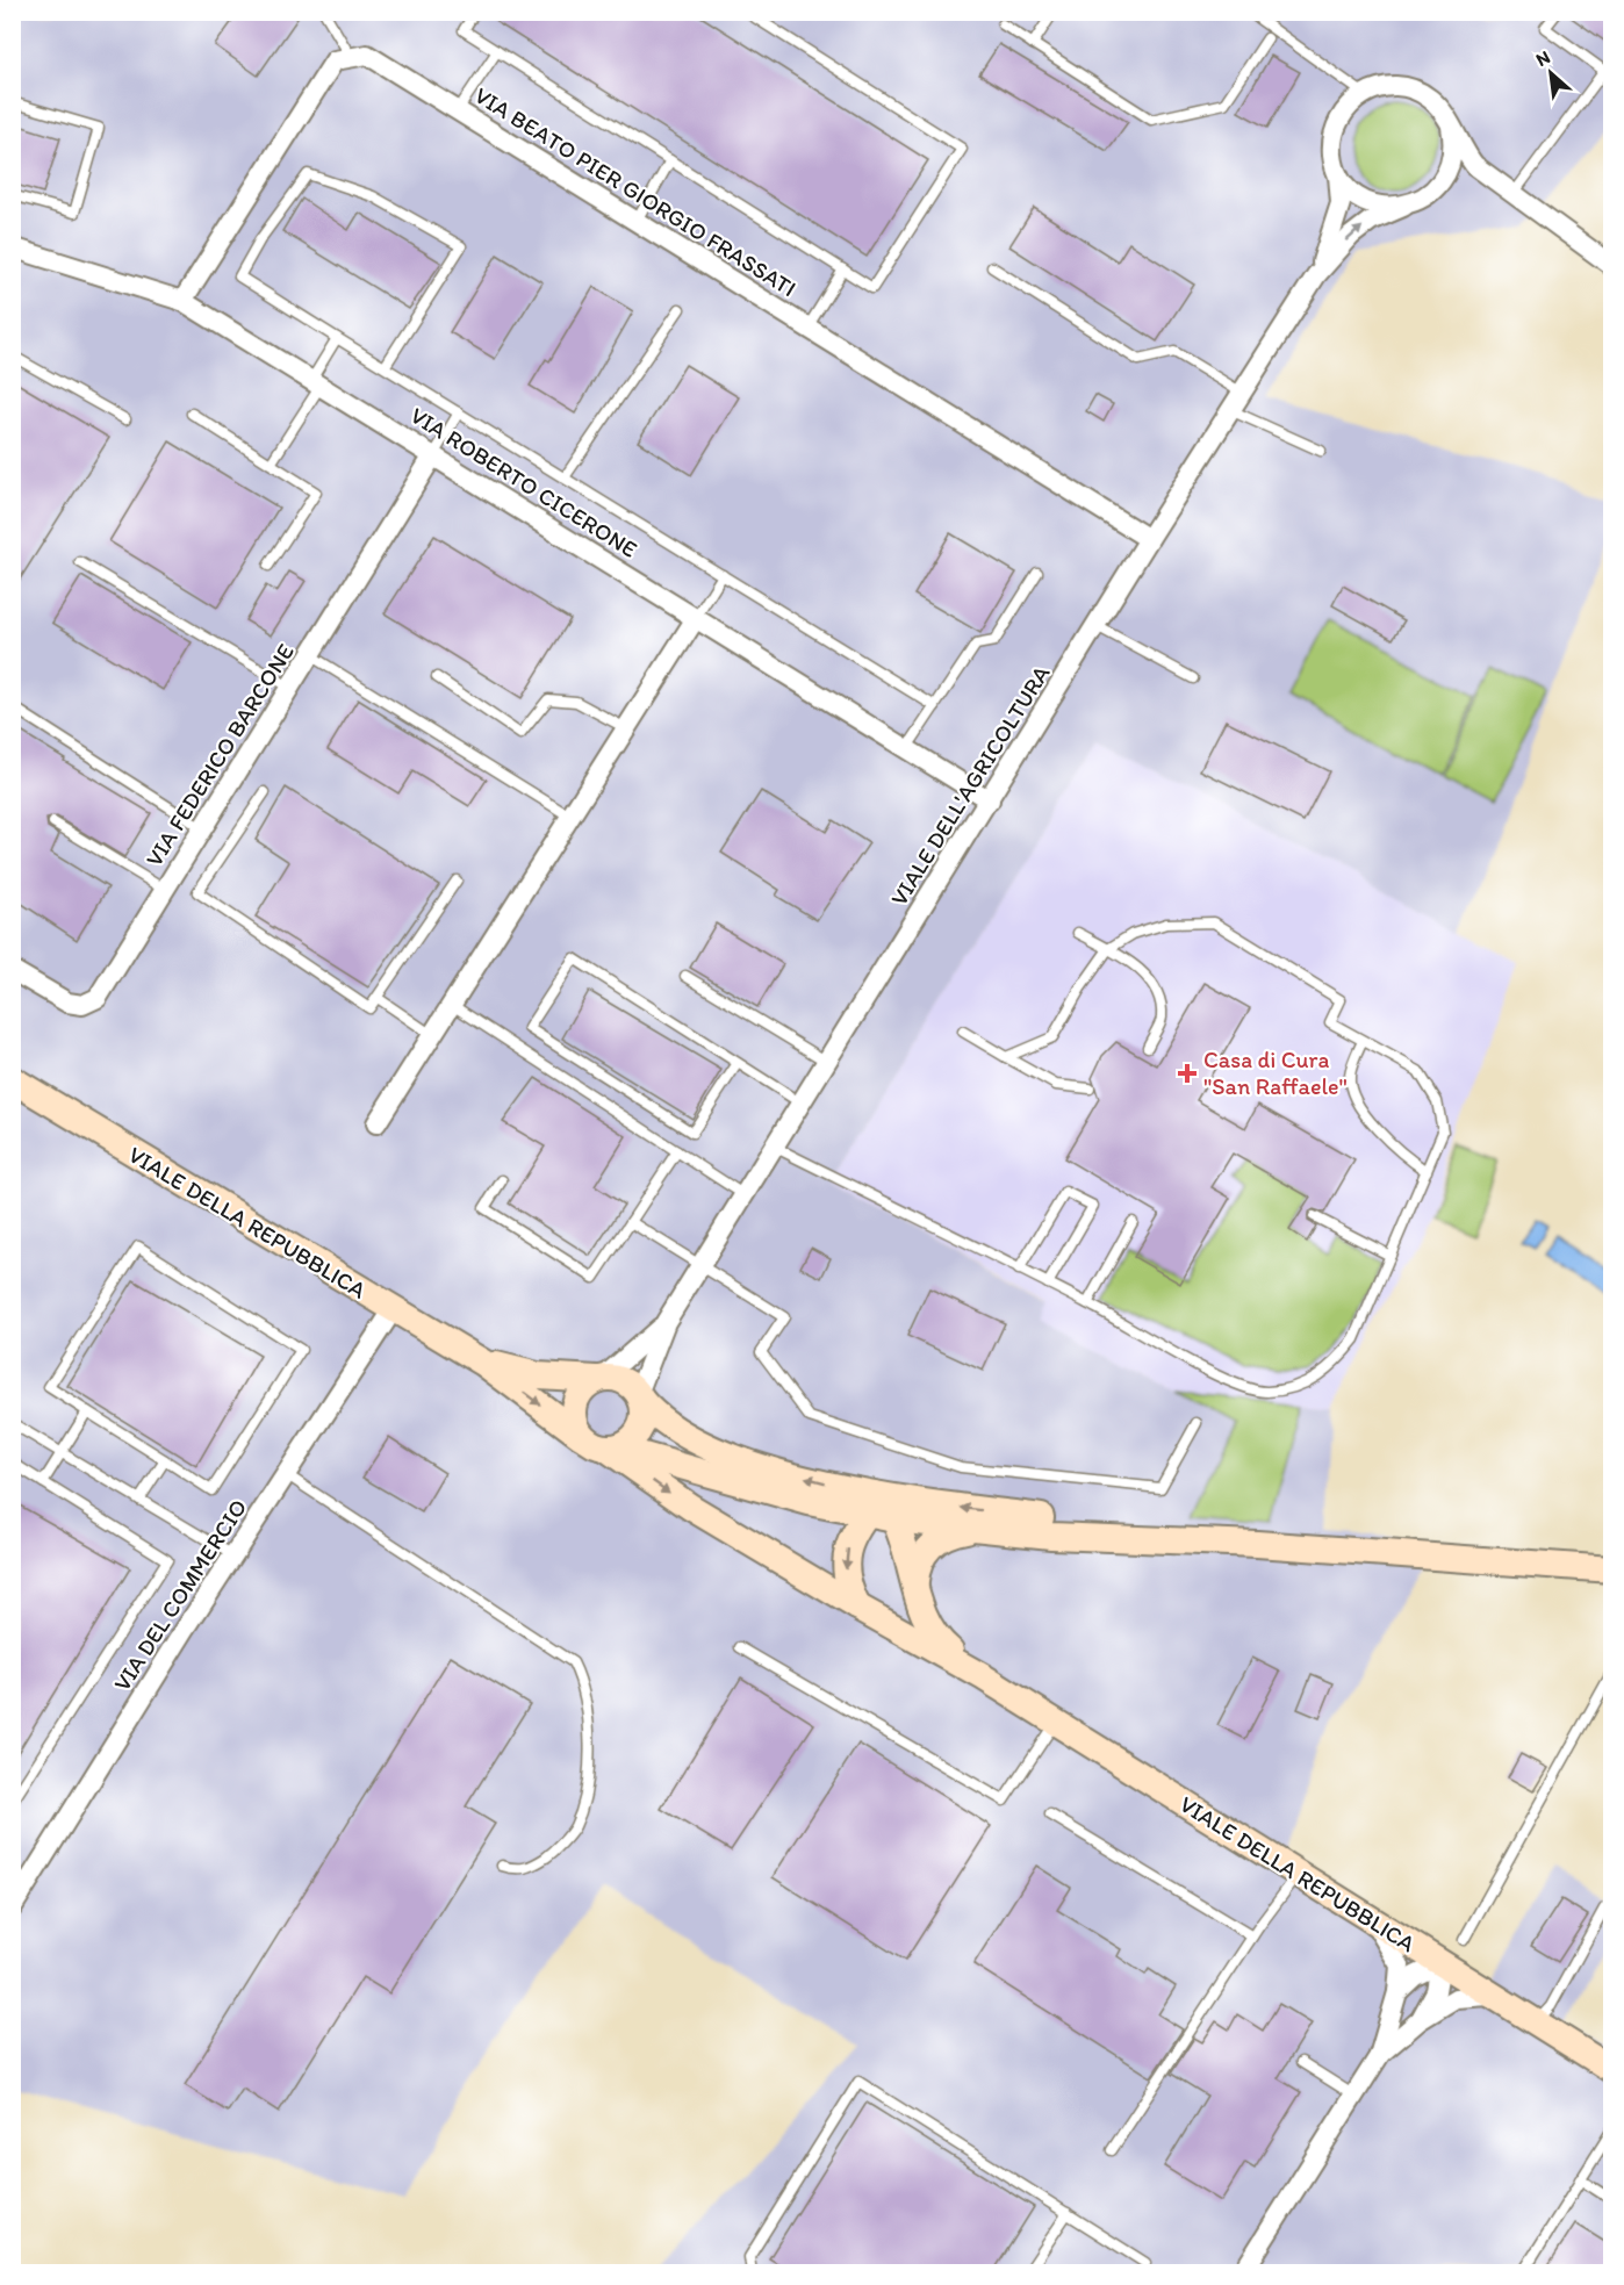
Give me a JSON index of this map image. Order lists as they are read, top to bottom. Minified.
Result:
{"streets":{"main road":["VIALE DELLA REPUBBLICA"],"street":["VIA BEATO PIER GIORGIO FRASSATI","VIA ROBERTO CICERONE","VIA FEDERICO BARCONE","VIALE DELL'AGRICOLTURA","VIA DEL COMMERCIO"]},"crossings":[["VIA BEATO PIER GIORGIO FRASSATI","VIALE DELL'AGRICOLTURA"],["VIA ROBERTO CICERONE","VIA FEDERICO BARCONE"],["VIA ROBERTO CICERONE","VIALE DELL'AGRICOLTURA"],["VIALE DELL'AGRICOLTURA","VIALE DELLA REPUBBLICA"],["VIALE DELLA REPUBBLICA","VIA DEL COMMERCIO"]],"places":{"health":["Casa di Cura \"San Raffaele\""]},"north":"top left"}
